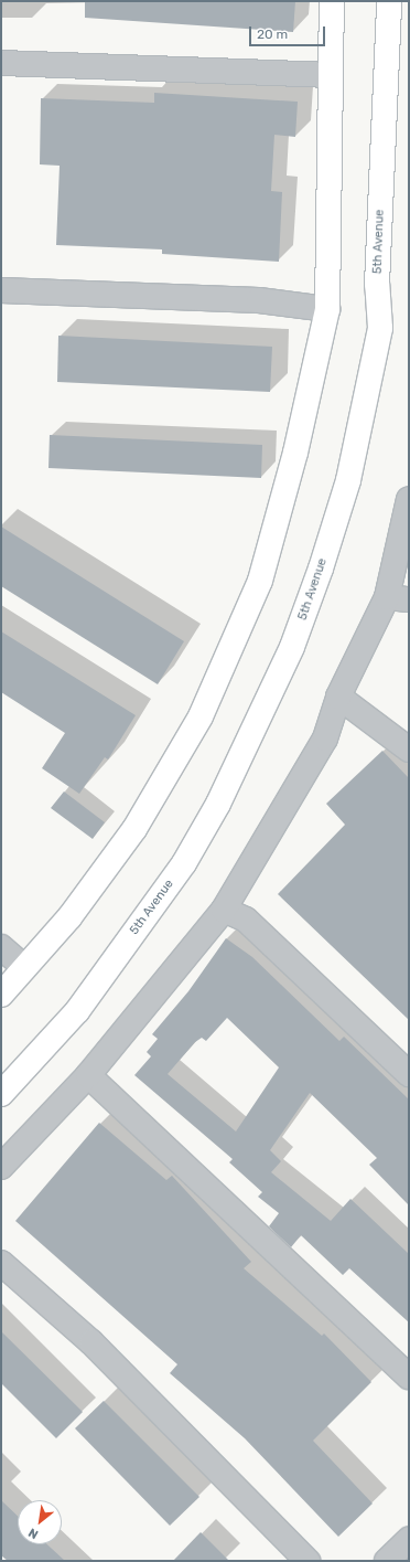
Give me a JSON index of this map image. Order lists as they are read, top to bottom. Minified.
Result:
{"streets":{"street":["5th Avenue"]},"scale_bar":"20 m","north":"bottom left"}
